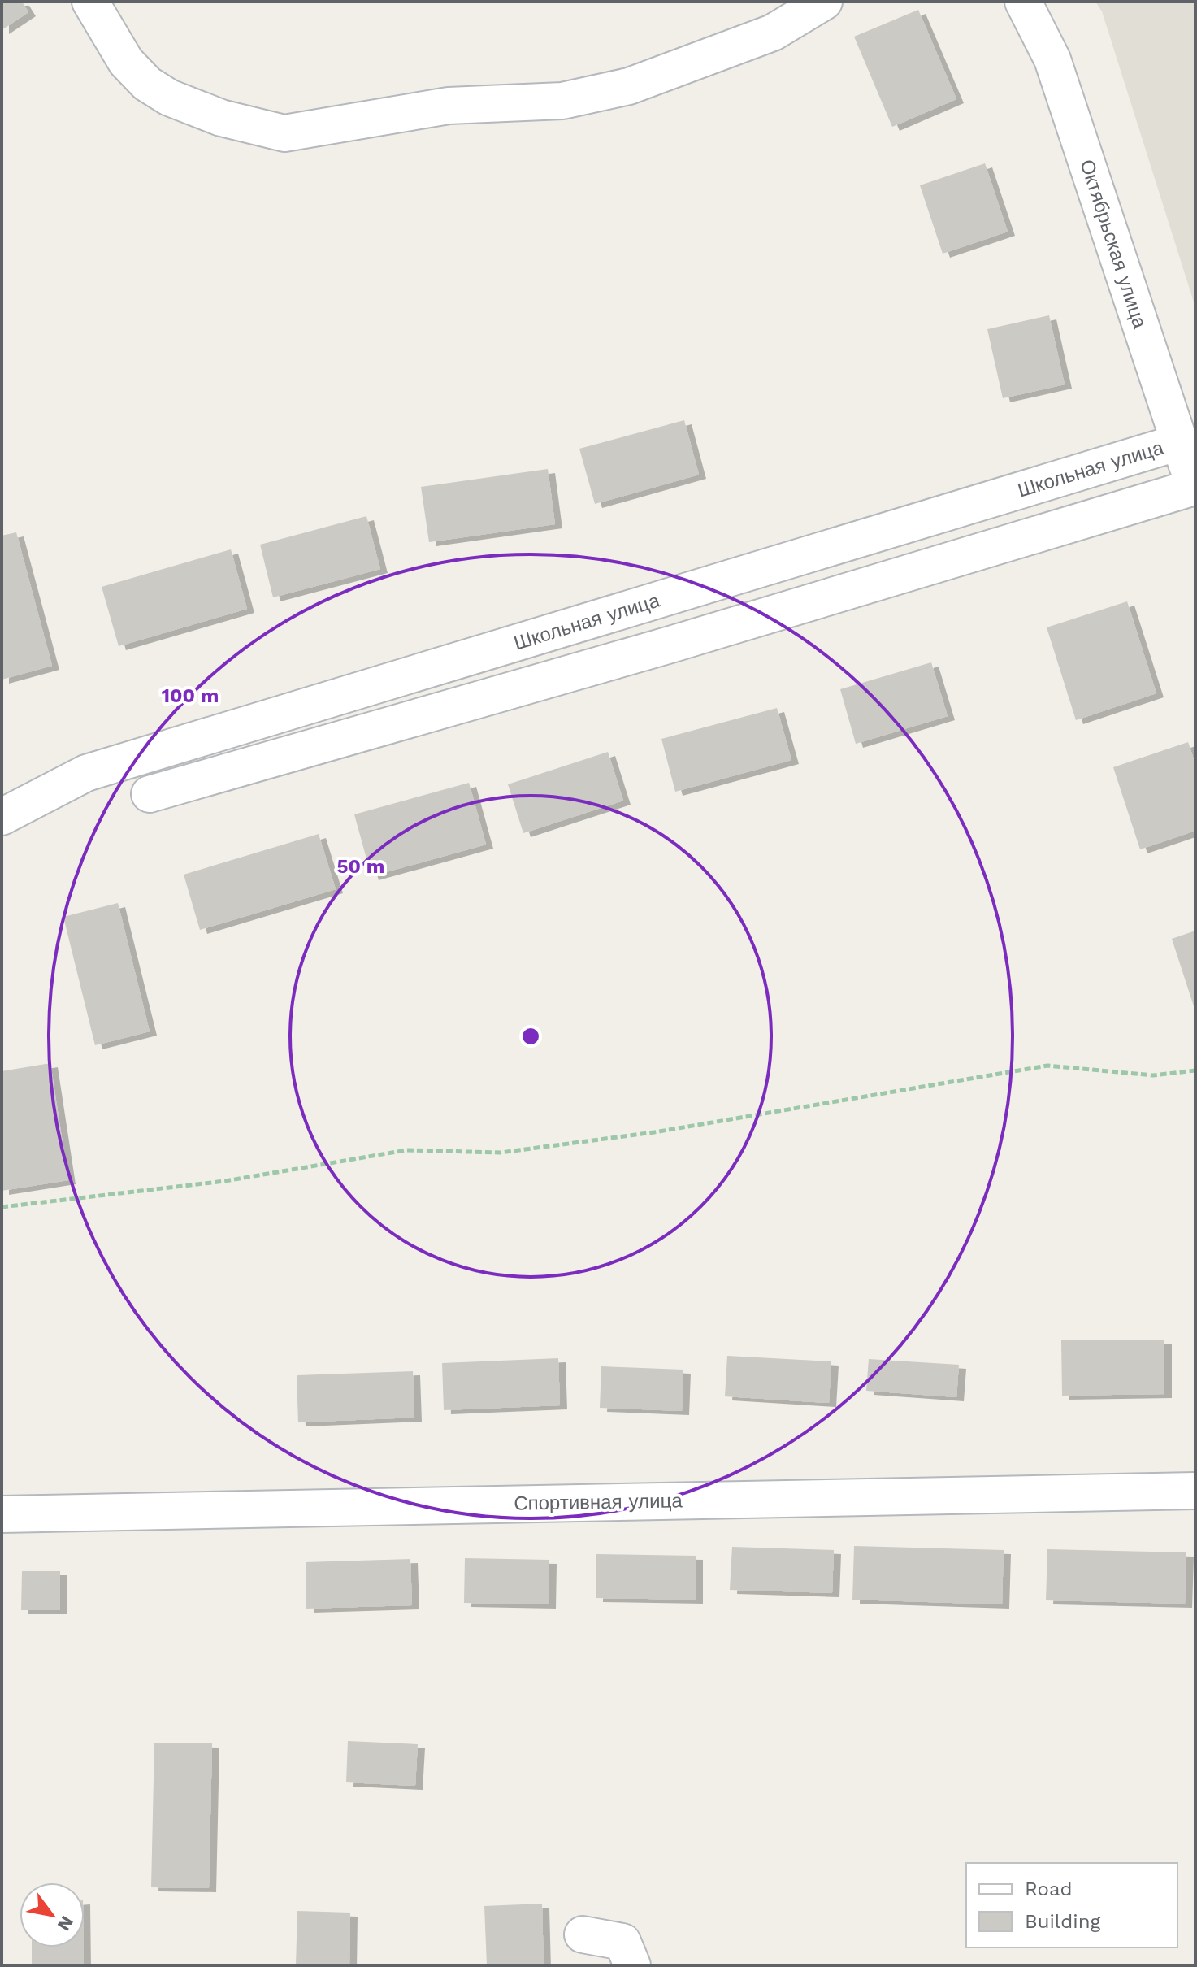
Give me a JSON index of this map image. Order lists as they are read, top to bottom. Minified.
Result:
{"streets":{"street":["Октябрьская улица","Школьная улица","Спортивная улица"]},"crossings":[["Октябрьская улица","Школьная улица"]],"legend":["Road","Building"],"north":"bottom right","rings":["100 m","50 m"]}
